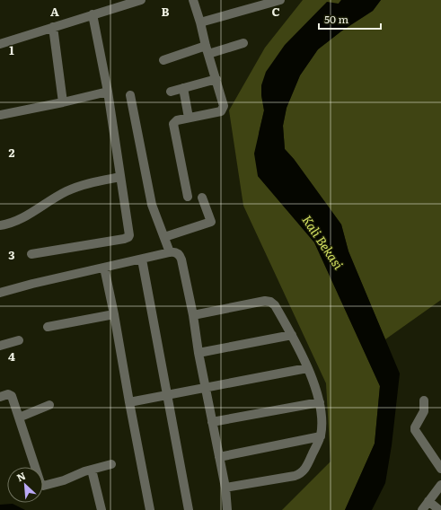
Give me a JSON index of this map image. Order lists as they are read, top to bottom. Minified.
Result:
{"water":["Kali Bekasi"],"scale_bar":"50 m","north":"top left","grid":{"columns":["A","B","C"],"rows":["1","2","3","4"]}}
